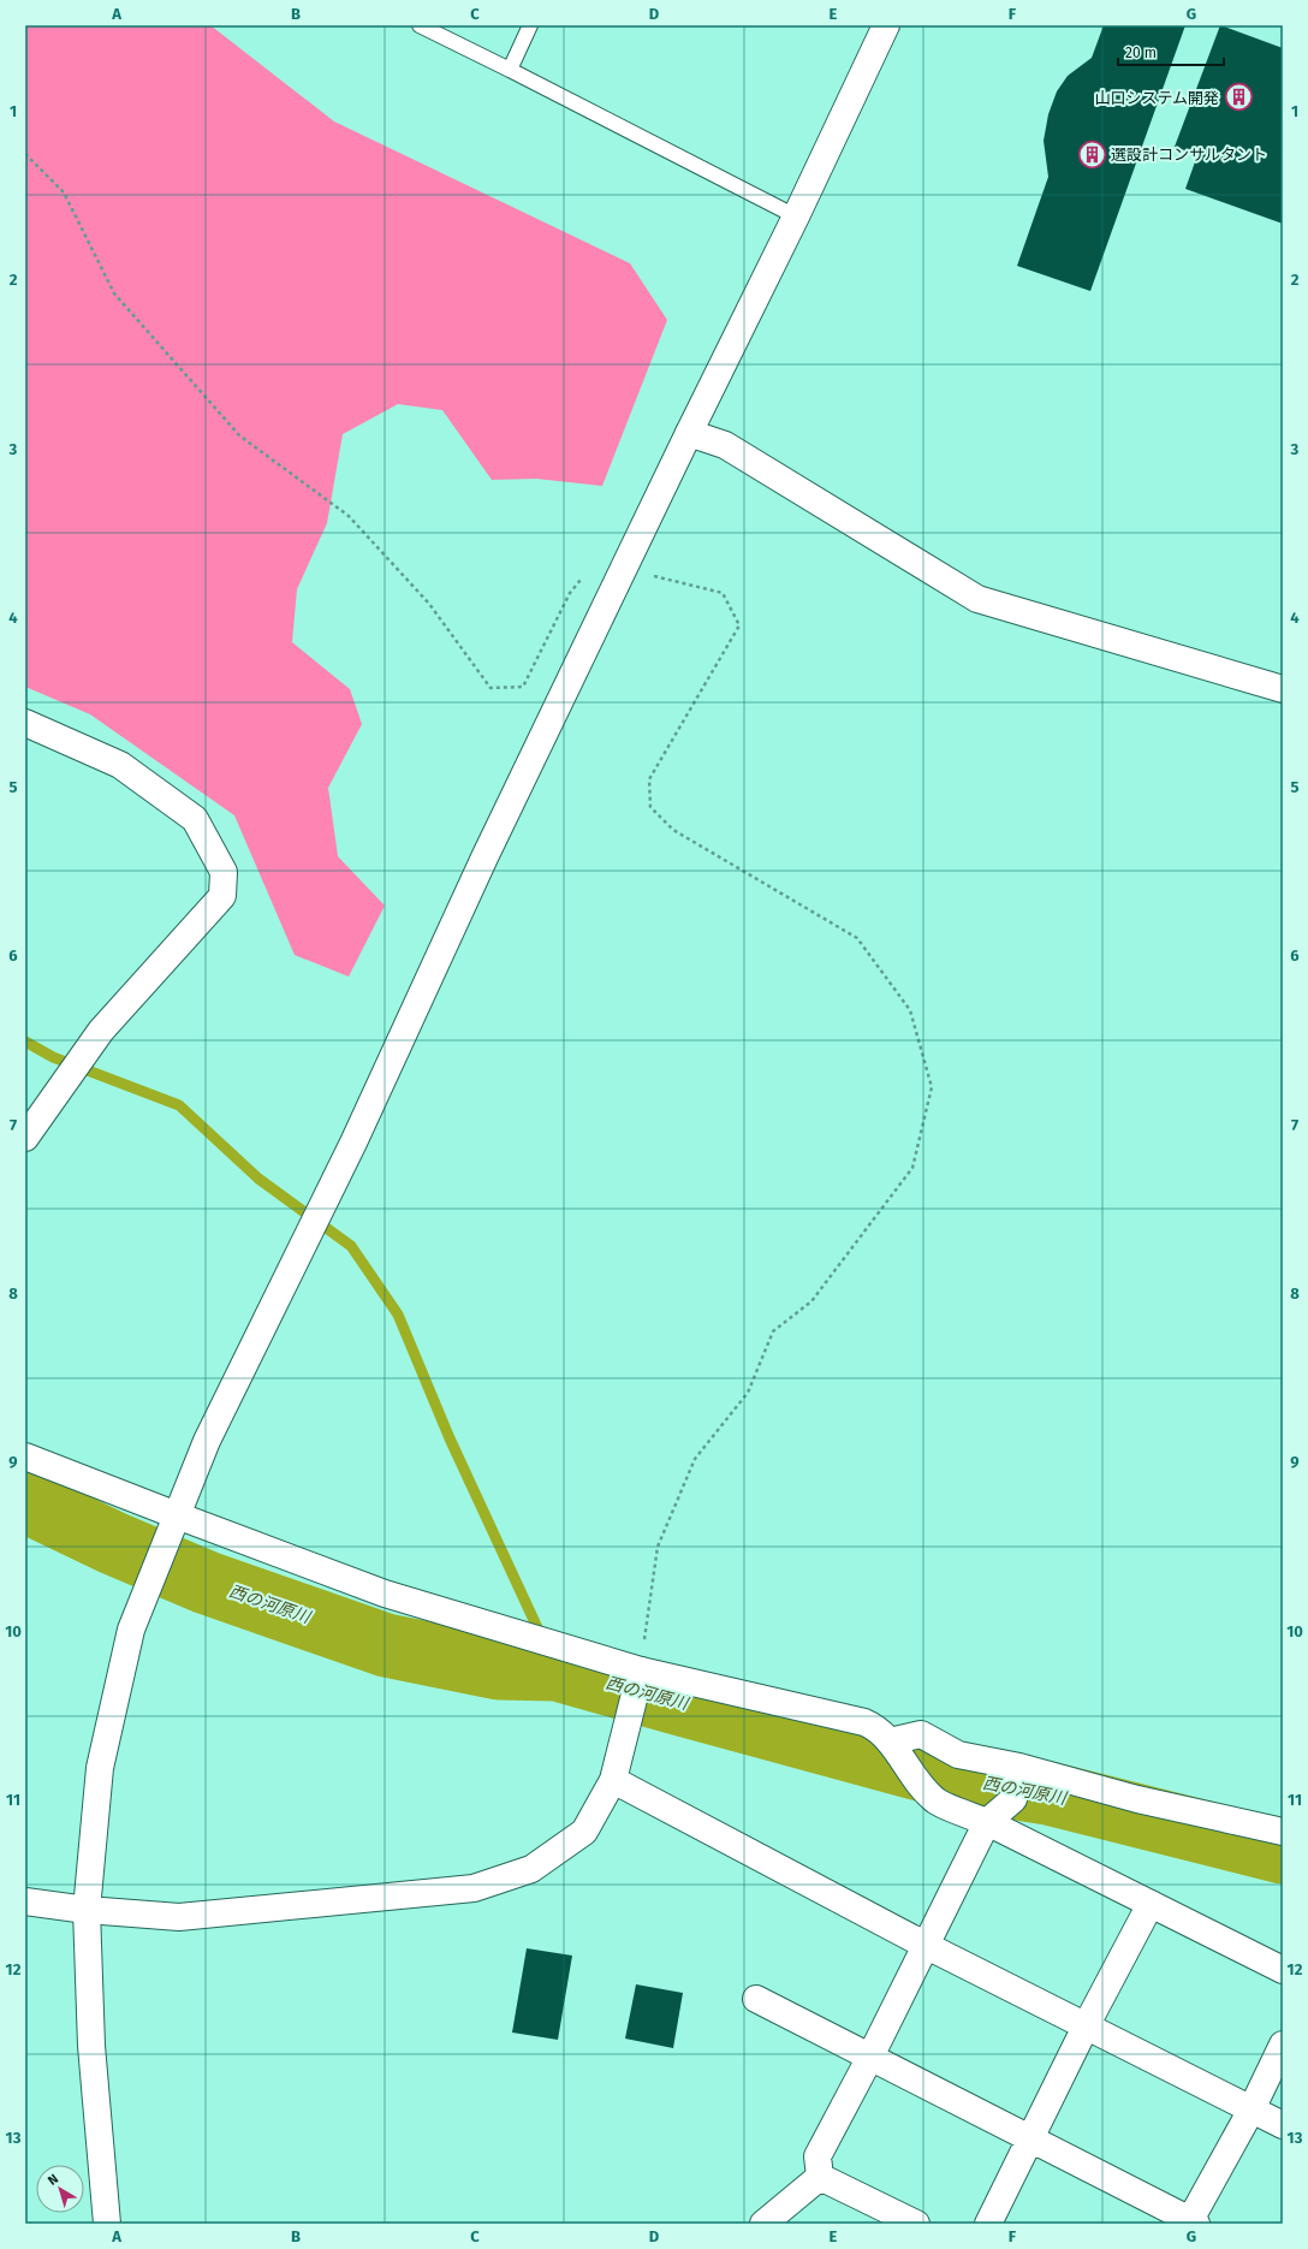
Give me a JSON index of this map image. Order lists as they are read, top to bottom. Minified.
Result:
{"water":["西の河原川"],"places":{"building":["山口システム開発","選設計コンサルタント"]},"scale_bar":"20 m","north":"top left","grid":{"columns":["A","B","C","D","E","F","G"],"rows":["1","2","3","4","5","6","7","8","9","10","11","12","13"]}}
